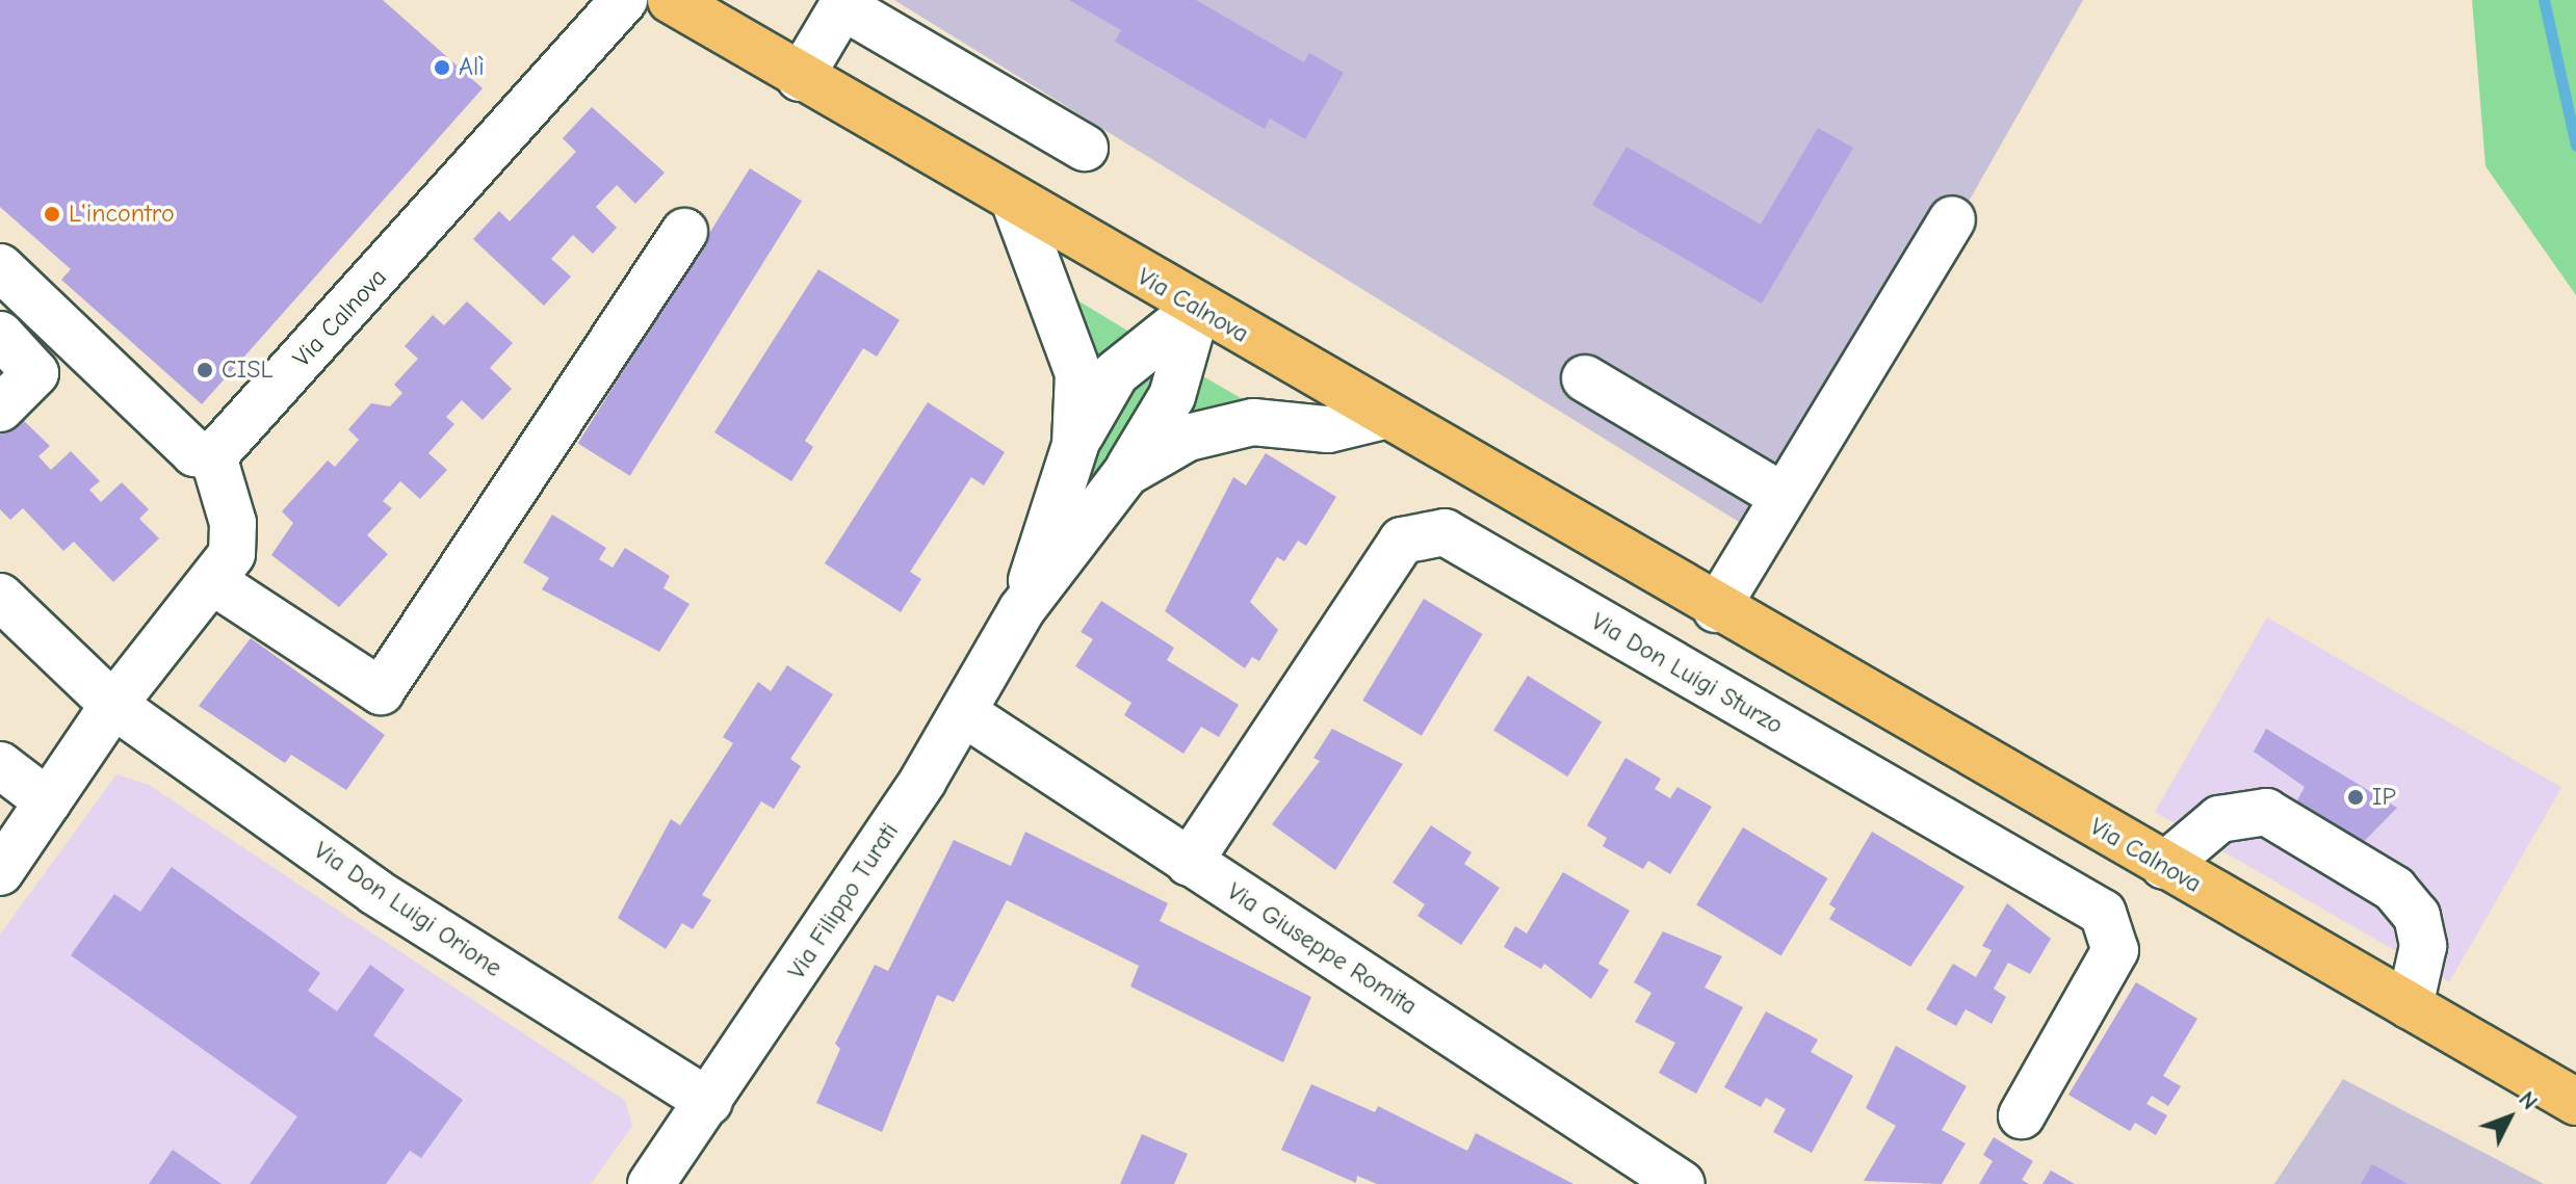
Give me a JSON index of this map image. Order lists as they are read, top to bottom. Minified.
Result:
{"streets":{"main road":["Via Calnova"],"street":["Via Don Luigi Sturzo","Via Filippo Turati","Via Don Luigi Orione","Via Giuseppe Romita"]},"crossings":[["Via Calnova","Via Filippo Turati"],["Via Don Luigi Sturzo","Via Giuseppe Romita"],["Via Filippo Turati","Via Don Luigi Orione"],["Via Filippo Turati","Via Giuseppe Romita"]],"places":["Alì","L'incontro","CISL","IP"],"north":"top right"}
